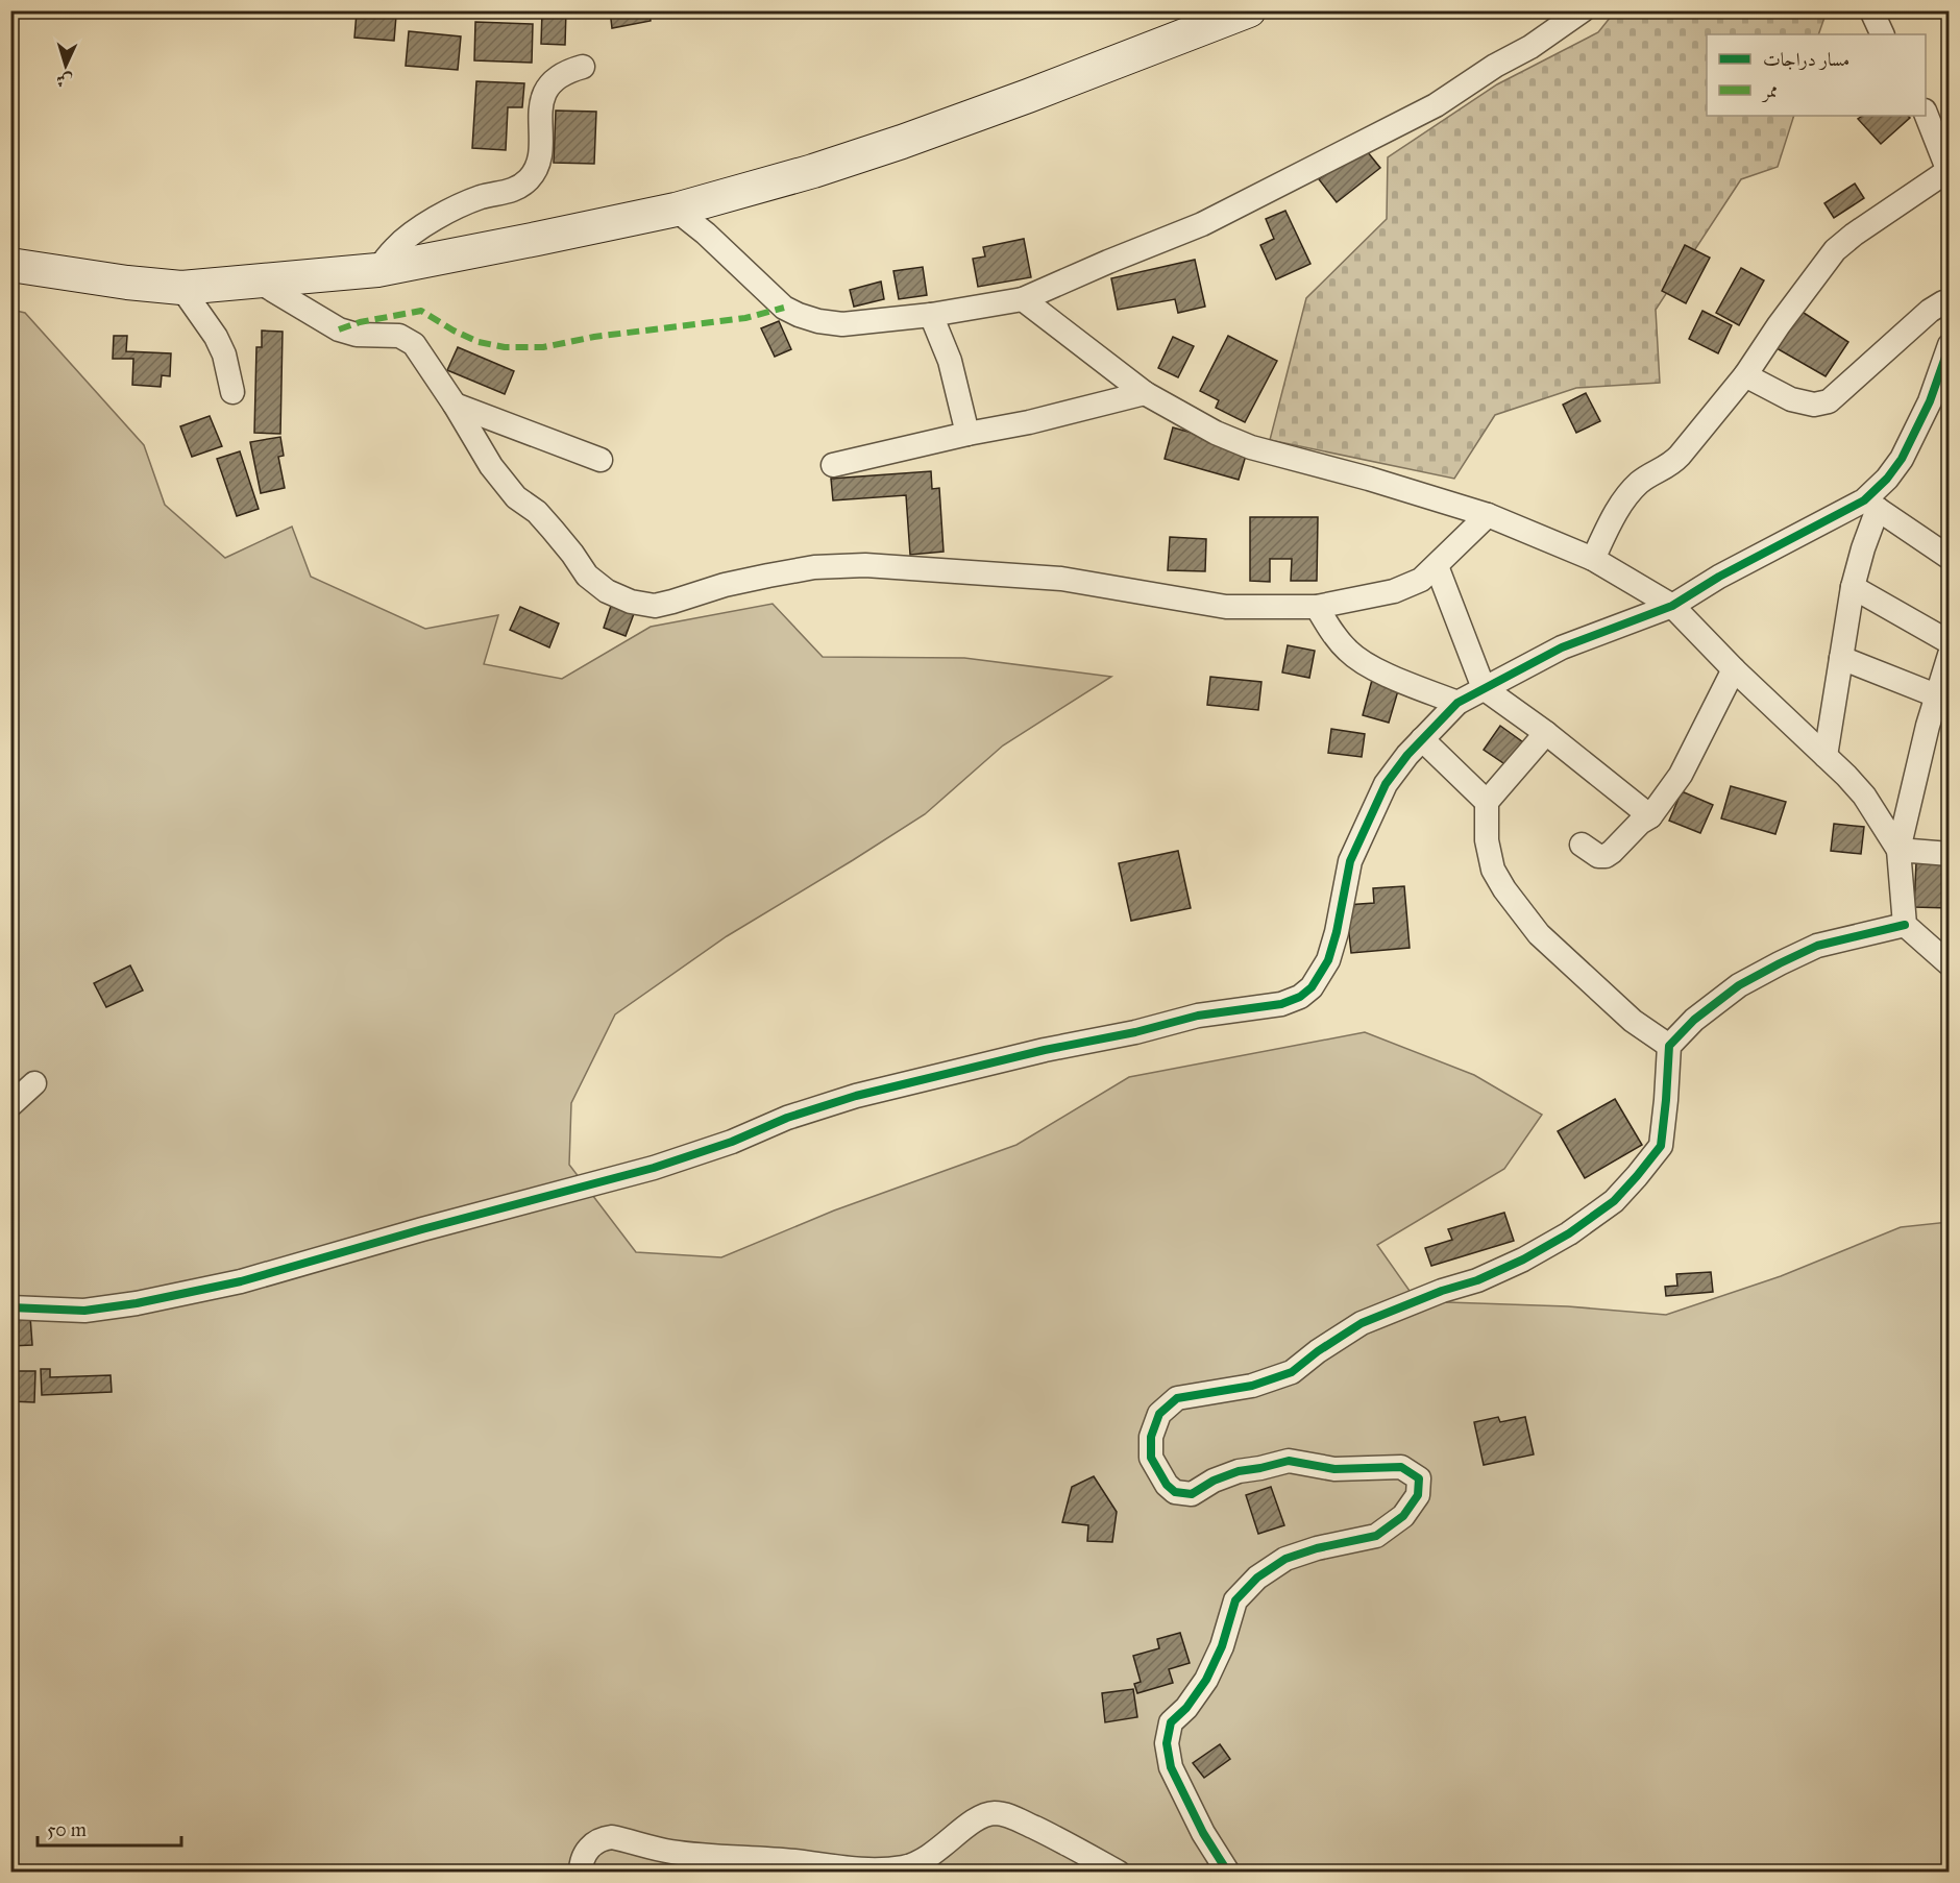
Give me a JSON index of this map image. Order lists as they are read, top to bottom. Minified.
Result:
{"legend":["مسار دراجات","ممر"],"scale_bar":"50 m","north":"bottom"}
